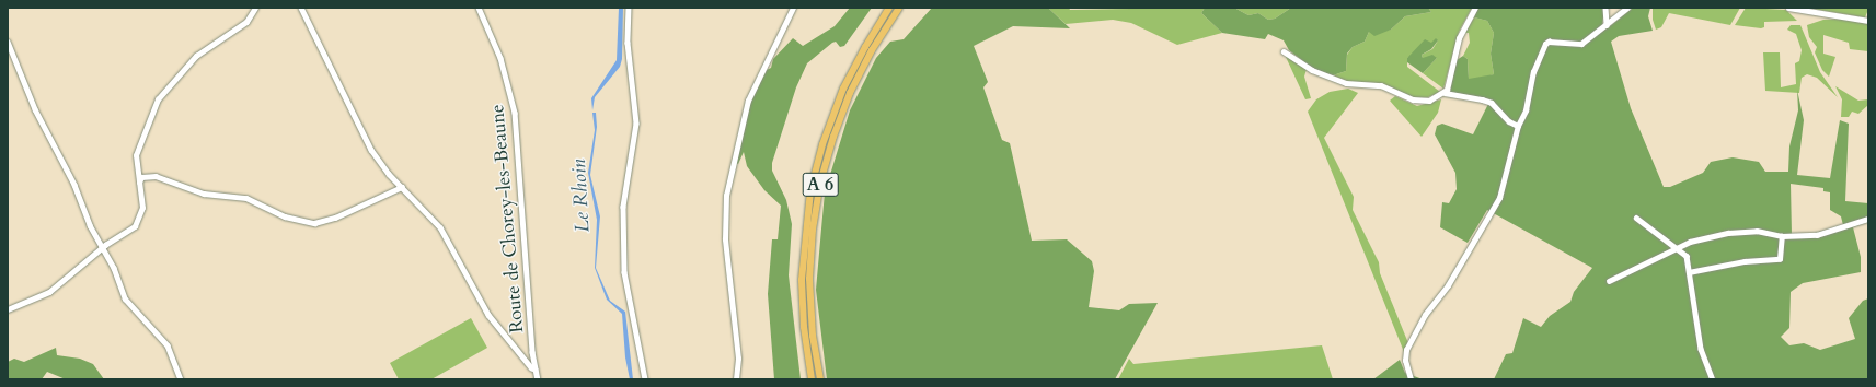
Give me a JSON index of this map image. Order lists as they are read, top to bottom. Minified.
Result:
{"streets":{"highway":["A 6"],"street":["Route de Chorey-les-Beaune"]},"water":["Le Rhoin"]}
